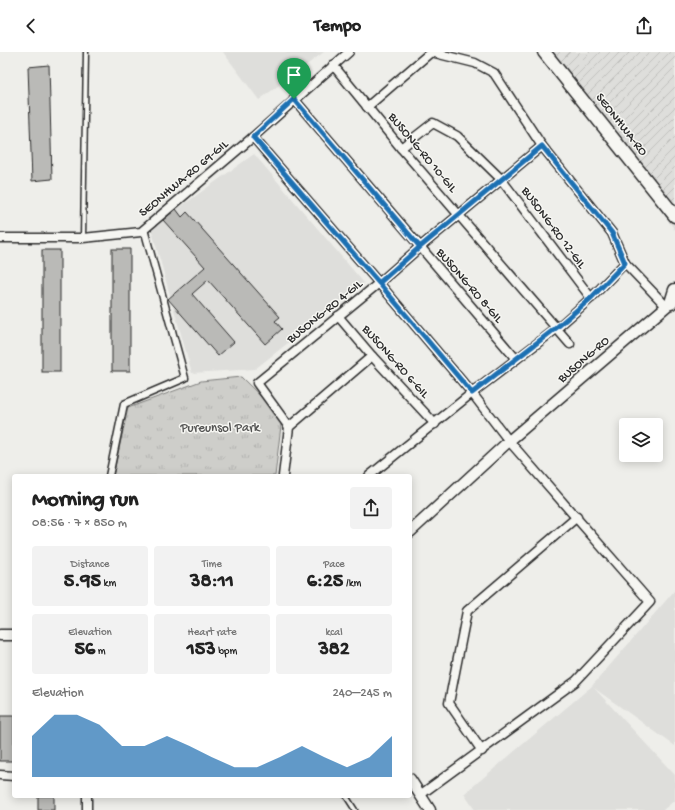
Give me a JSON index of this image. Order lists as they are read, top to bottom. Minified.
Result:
{"streets":{"main road":["SEONHWA-RO"],"street":["BUSONG-RO 10-GIL","SEONHWA-RO 69-GIL","BUSONG-RO 12-GIL","BUSONG-RO 8-GIL","BUSONG-RO 4-GIL","BUSONG-RO","BUSONG-RO 6-GIL"]},"crossings":[["BUSONG-RO 10-GIL","SEONHWA-RO 69-GIL"],["BUSONG-RO 10-GIL","BUSONG-RO 12-GIL"],["BUSONG-RO 10-GIL","BUSONG-RO 4-GIL"],["SEONHWA-RO 69-GIL","BUSONG-RO 8-GIL"],["BUSONG-RO 12-GIL","BUSONG-RO 4-GIL"],["BUSONG-RO 8-GIL","BUSONG-RO 4-GIL"],["BUSONG-RO 4-GIL","BUSONG-RO 6-GIL"]],"parks":["Pureunsol Park"],"page":{"header":"Tempo","heading":["Morning run","08:56 · 7 × 850 m"],"stats":[["Distance","5.95 km"],["Time","38:11"],["Pace","6:25 /km"],["Elevation","56 m"],["Heart rate","153 bpm"],["kcal","382"]],"chart":["Elevation","240–245 m"]}}
